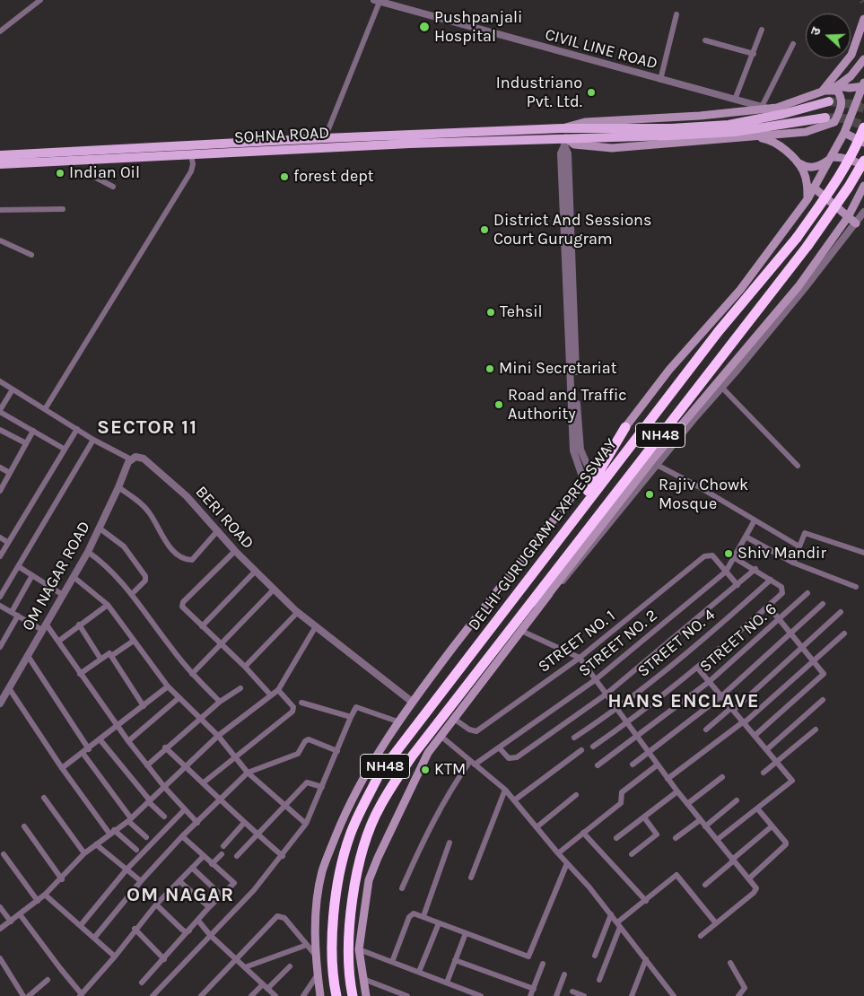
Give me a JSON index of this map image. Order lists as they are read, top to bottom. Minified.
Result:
{"streets":{"highway":["NH48","DELHI-GURUGRAM EXPRESSWAY"],"main road":["SOHNA ROAD"],"street":["CIVIL LINE ROAD","BERI ROAD","OM NAGAR ROAD","STREET NO. 6","STREET NO. 1","STREET NO. 2","STREET NO. 4"]},"crossings":[["BERI ROAD","OM NAGAR ROAD"],["STREET NO. 1","STREET NO. 2"]],"districts":["SECTOR 11","HANS ENCLAVE","OM NAGAR"],"places":["Pushpanjali Hospital","Industriano Pvt. Ltd.","Indian Oil","forest dept","District And Sessions Court Gurugram","Tehsil","Mini Secretariat","Road and Traffic Authority","Rajiv Chowk Mosque","Shiv Mandir","KTM"],"north":"left"}
